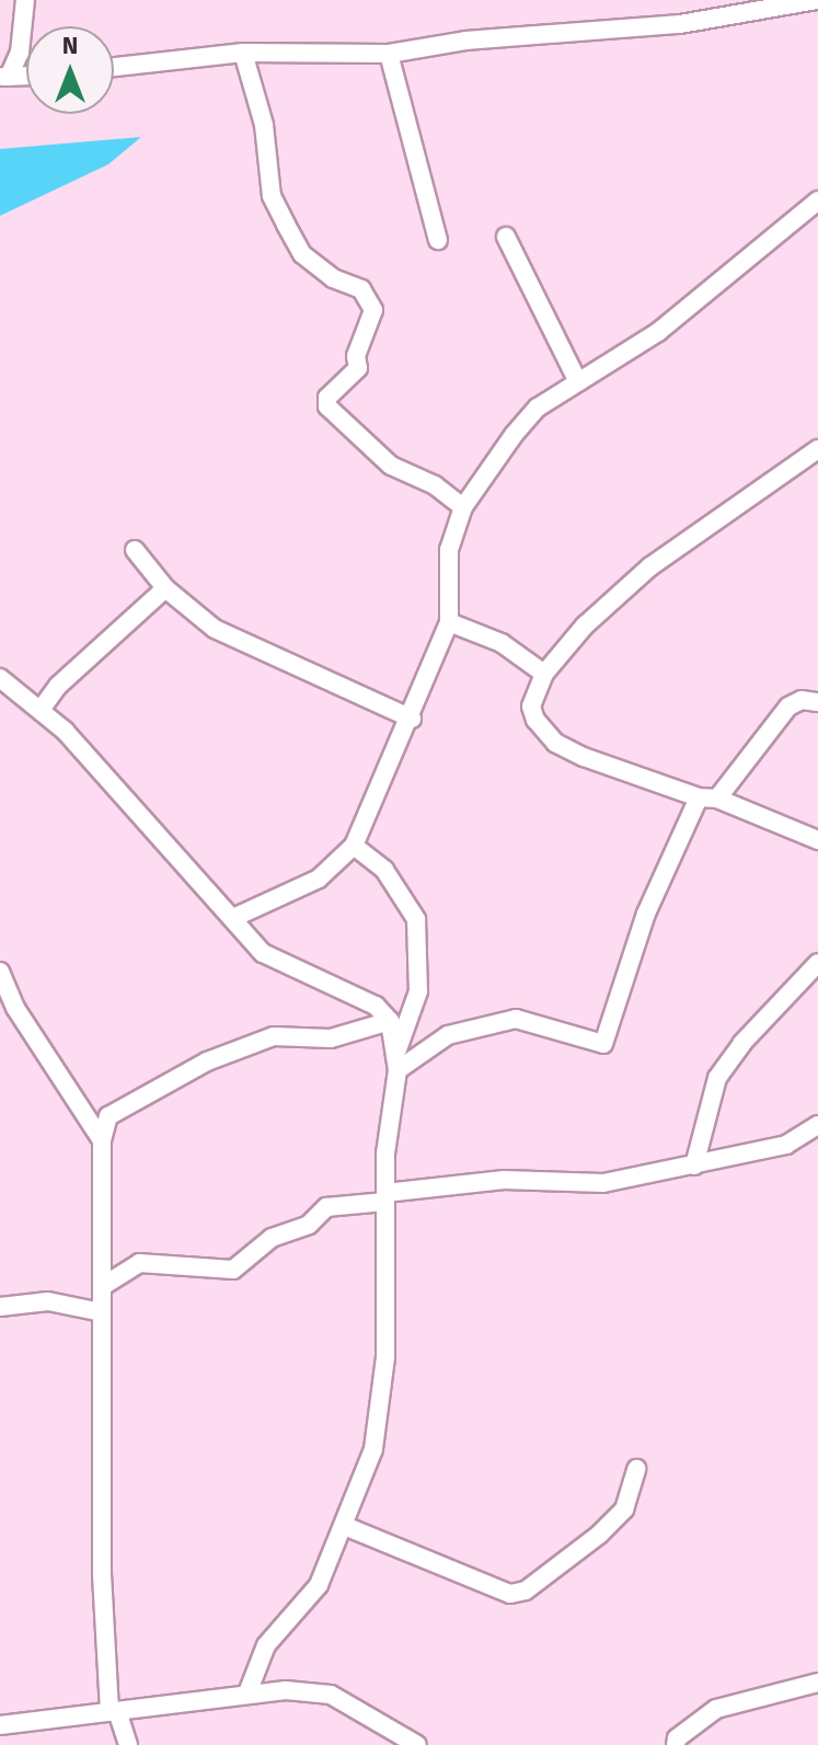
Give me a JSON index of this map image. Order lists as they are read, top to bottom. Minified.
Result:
{"north":"top"}
